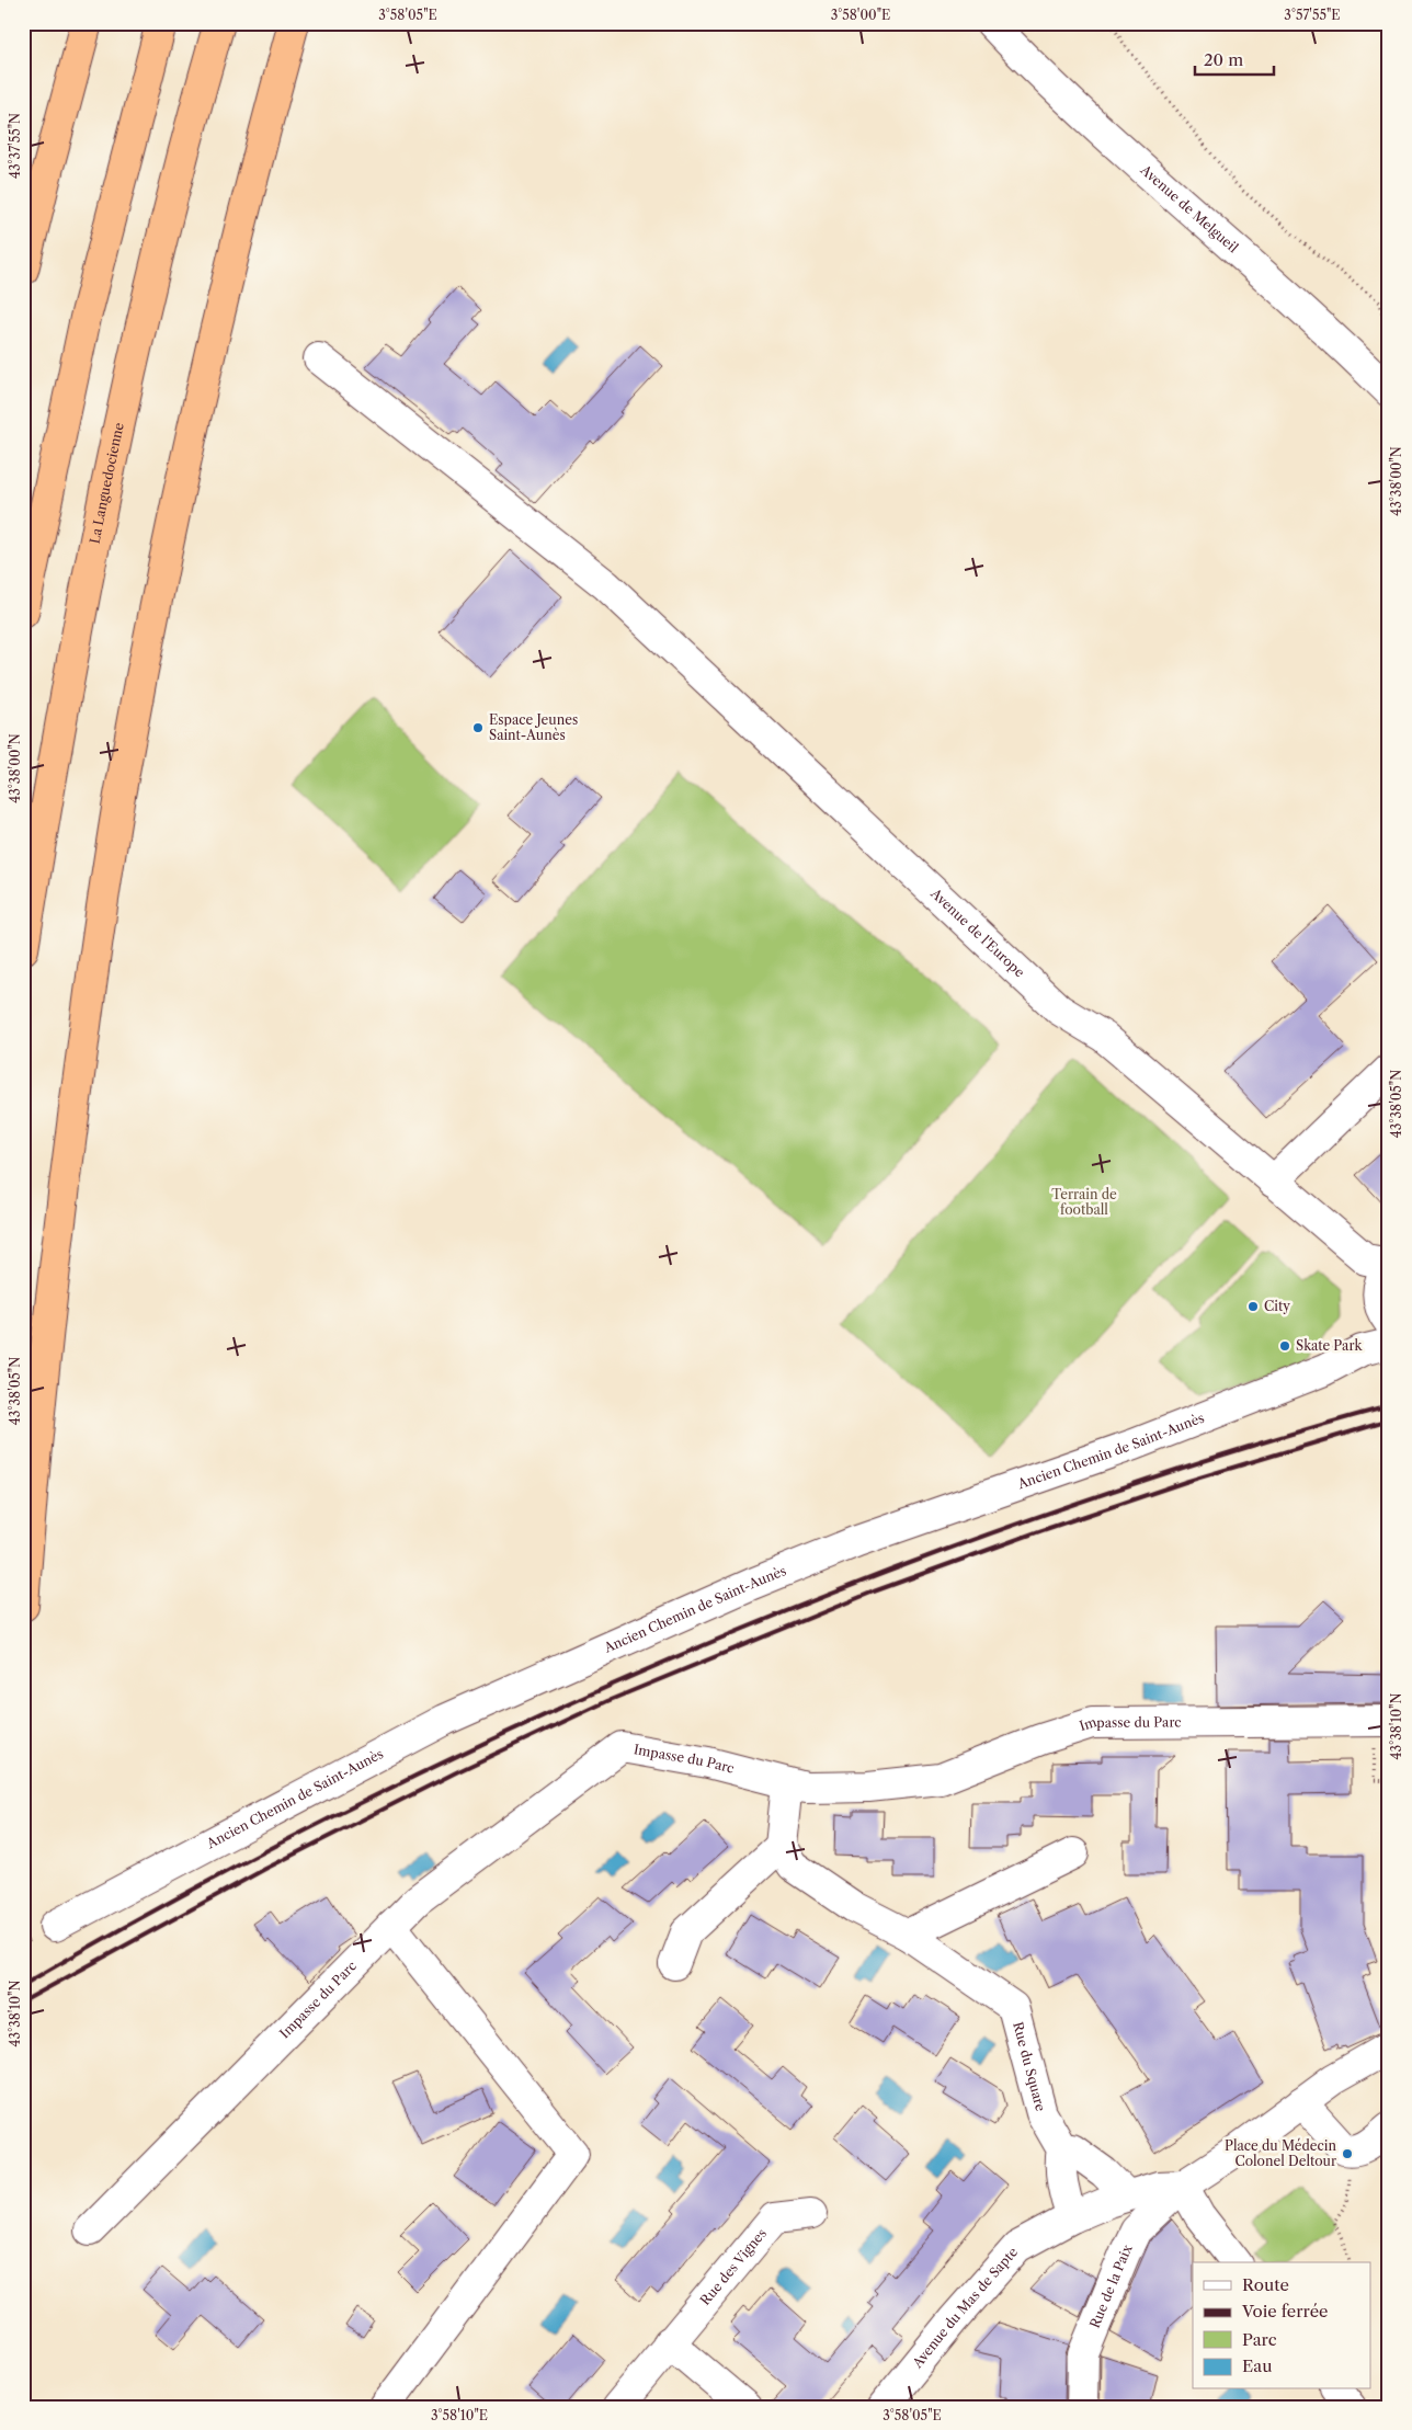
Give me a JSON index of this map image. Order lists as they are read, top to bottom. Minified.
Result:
{"streets":{"highway":["La Languedocienne"],"street":["Avenue de Melgueil","Avenue de l'Europe","Ancien Chemin de Saint-Aunès","Impasse du Parc","Rue du Square","Rue des Vignes","Rue de la Paix","Avenue du Mas de Sapte"]},"crossings":[["Avenue de l'Europe","Ancien Chemin de Saint-Aunès"],["Rue du Square","Avenue du Mas de Sapte"],["Rue de la Paix","Avenue du Mas de Sapte"]],"parks":["Terrain de football"],"places":["Espace Jeunes Saint-Aunès","City","Skate Park","Place du Médecin Colonel Deltour"],"legend":["Route","Voie ferrée","Parc","Eau"],"scale_bar":"20 m","coordinates":["3°58'05\"E","3°58'00\"E","3°57'55\"E","43°37'55\"N","43°38'00\"N","43°38'05\"N","43°38'10\"N","3°58'10\"E"]}
